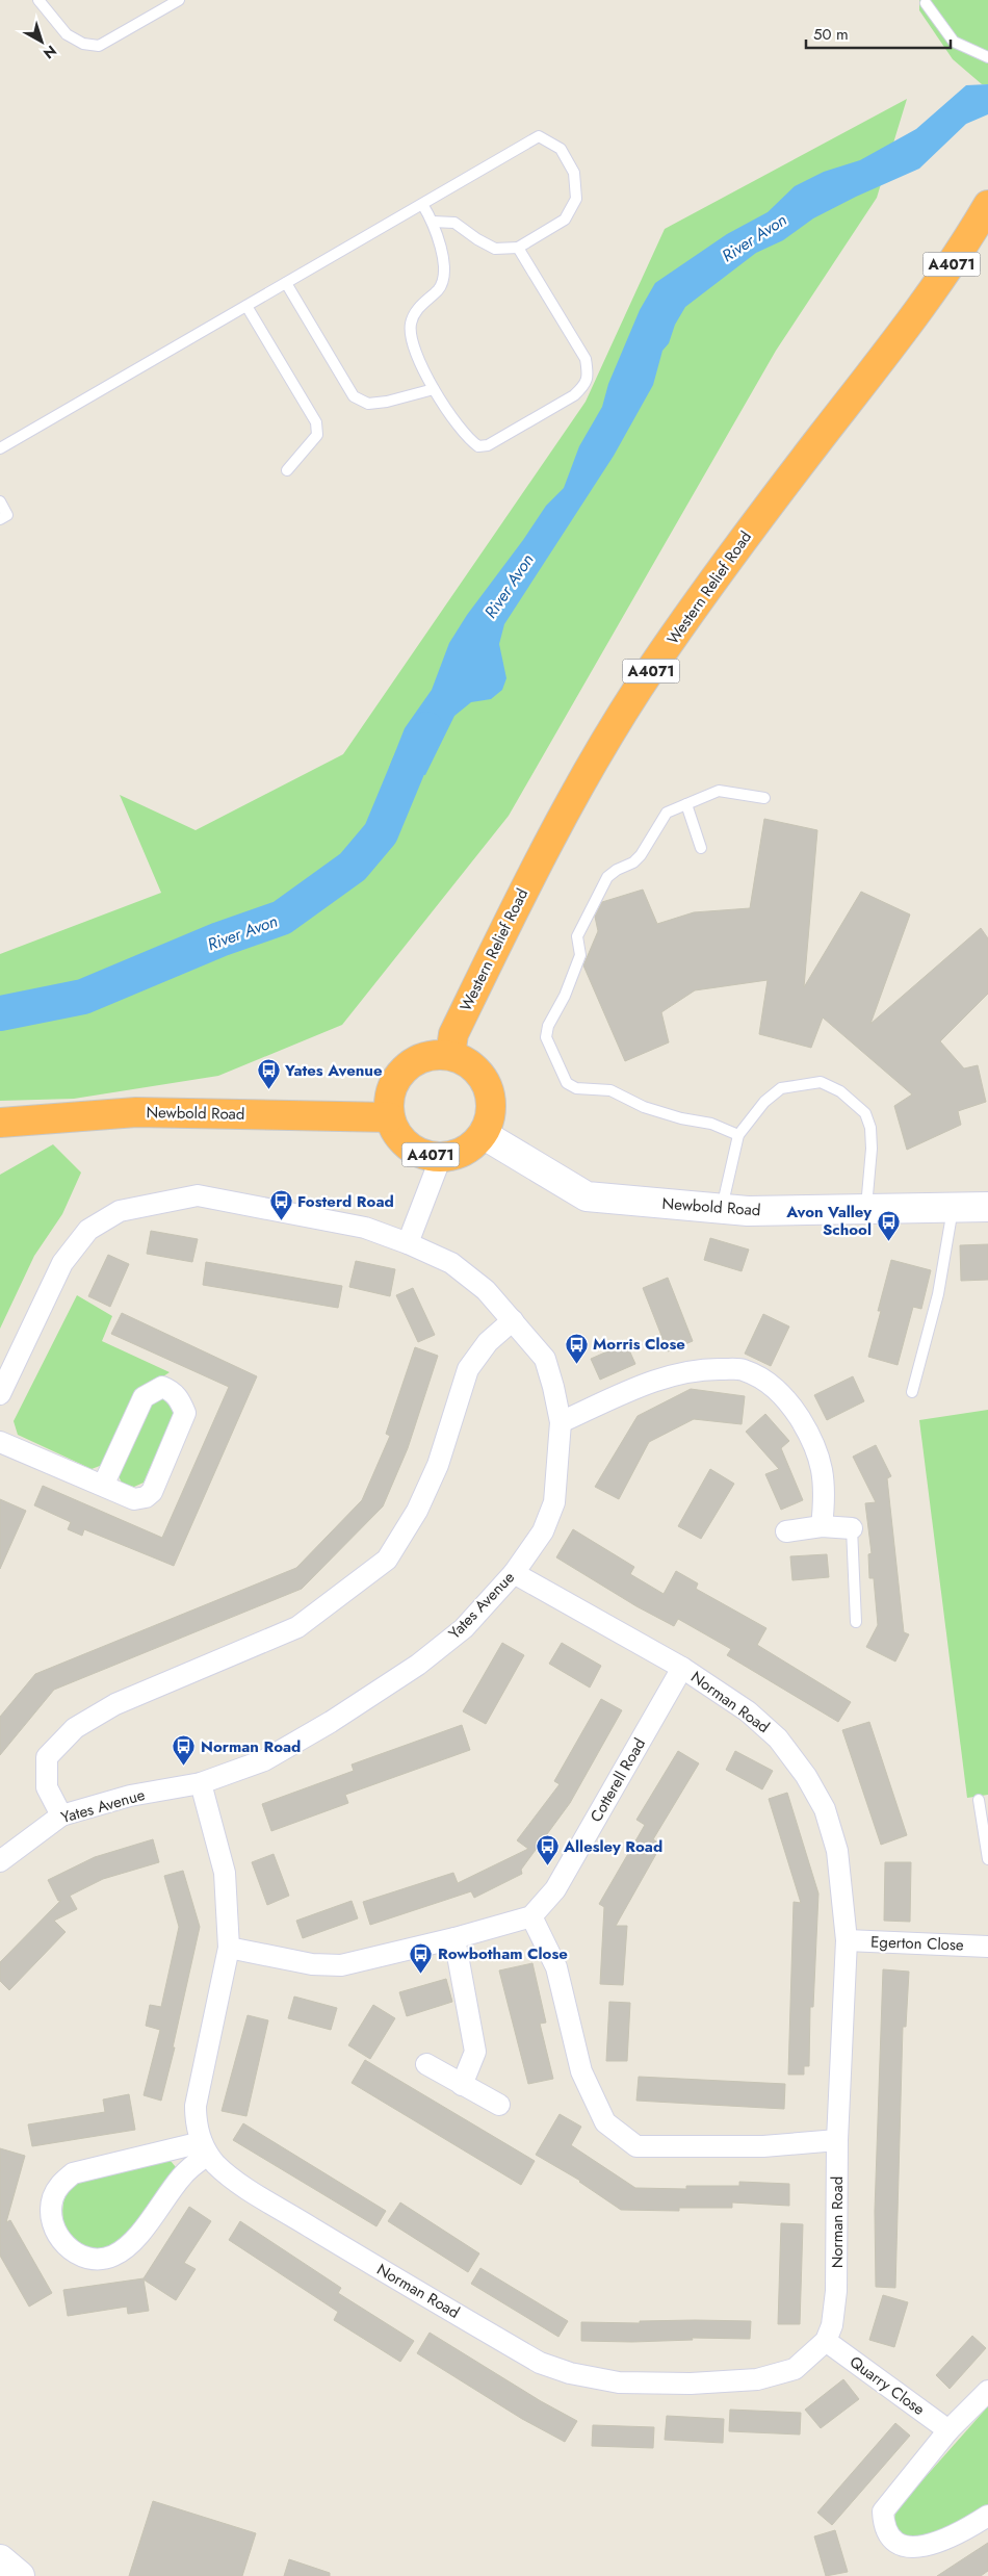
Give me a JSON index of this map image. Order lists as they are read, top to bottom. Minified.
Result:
{"streets":{"highway":["A4071","Western Relief Road","Newbold Road"],"street":["Yates Avenue","Norman Road","Cotterell Road","Egerton Close","Quarry Close"]},"crossings":[["A4071","Western Relief Road"],["A4071","Newbold Road"],["Western Relief Road","Newbold Road"],["Yates Avenue","Norman Road"],["Norman Road","Cotterell Road"],["Norman Road","Egerton Close"],["Norman Road","Quarry Close"]],"water":["River Avon"],"places":{"bus stop":["Yates Avenue","Fosterd Road","Avon Valley School","Morris Close","Norman Road","Allesley Road","Rowbotham Close"]},"scale_bar":"50 m","north":"bottom right"}
